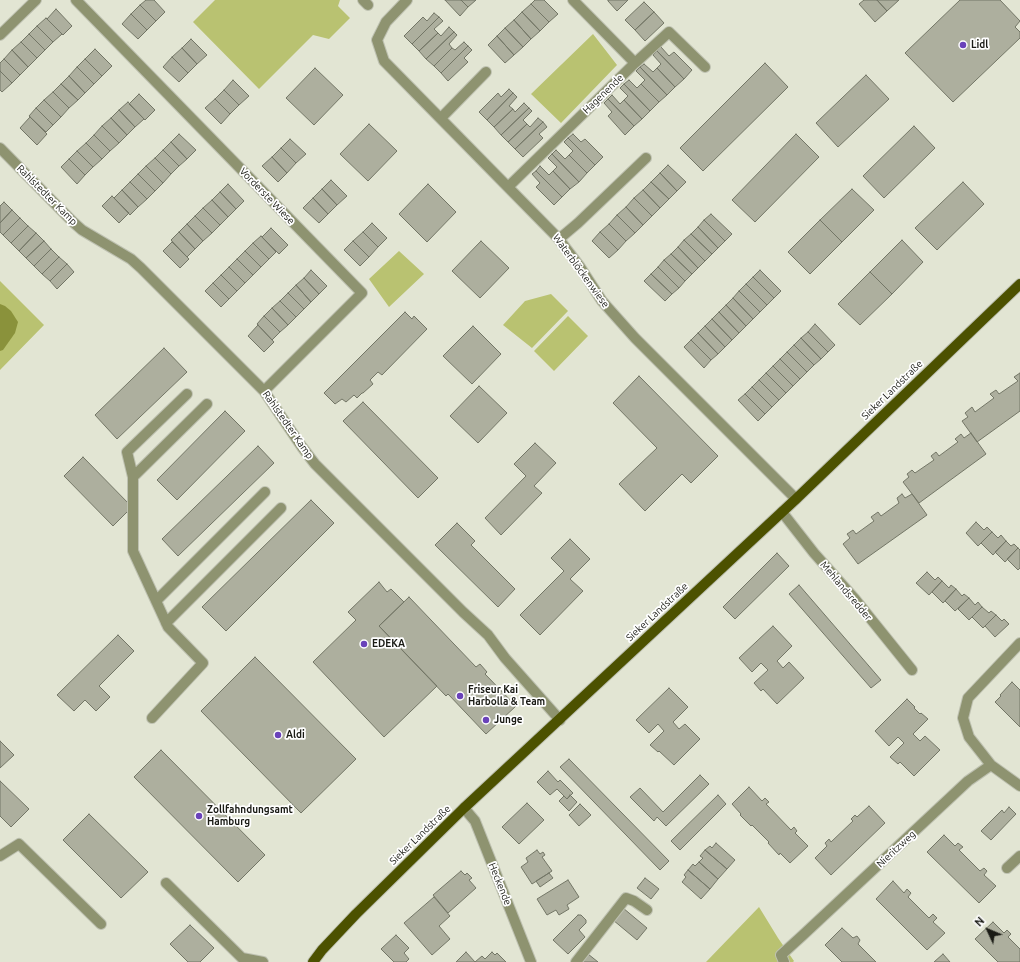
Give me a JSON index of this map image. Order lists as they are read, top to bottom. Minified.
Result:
{"streets":{"main road":["Sieker Landstraße"],"street":["Hagenende","Rahlstedter Kamp","Vorderste Wiese","Waterblöckenwiese","Mehlandsredder","Nieritzweg","Heckende"]},"crossings":[["Hagenende","Waterblöckenwiese"],["Rahlstedter Kamp","Vorderste Wiese"],["Rahlstedter Kamp","Sieker Landstraße"],["Waterblöckenwiese","Sieker Landstraße"],["Sieker Landstraße","Mehlandsredder"],["Sieker Landstraße","Heckende"]],"places":["Lidl","EDEKA","Friseur Kai Harbolla & Team","Junge","Aldi","Zollfahndungsamt Hamburg"],"north":"top left"}
